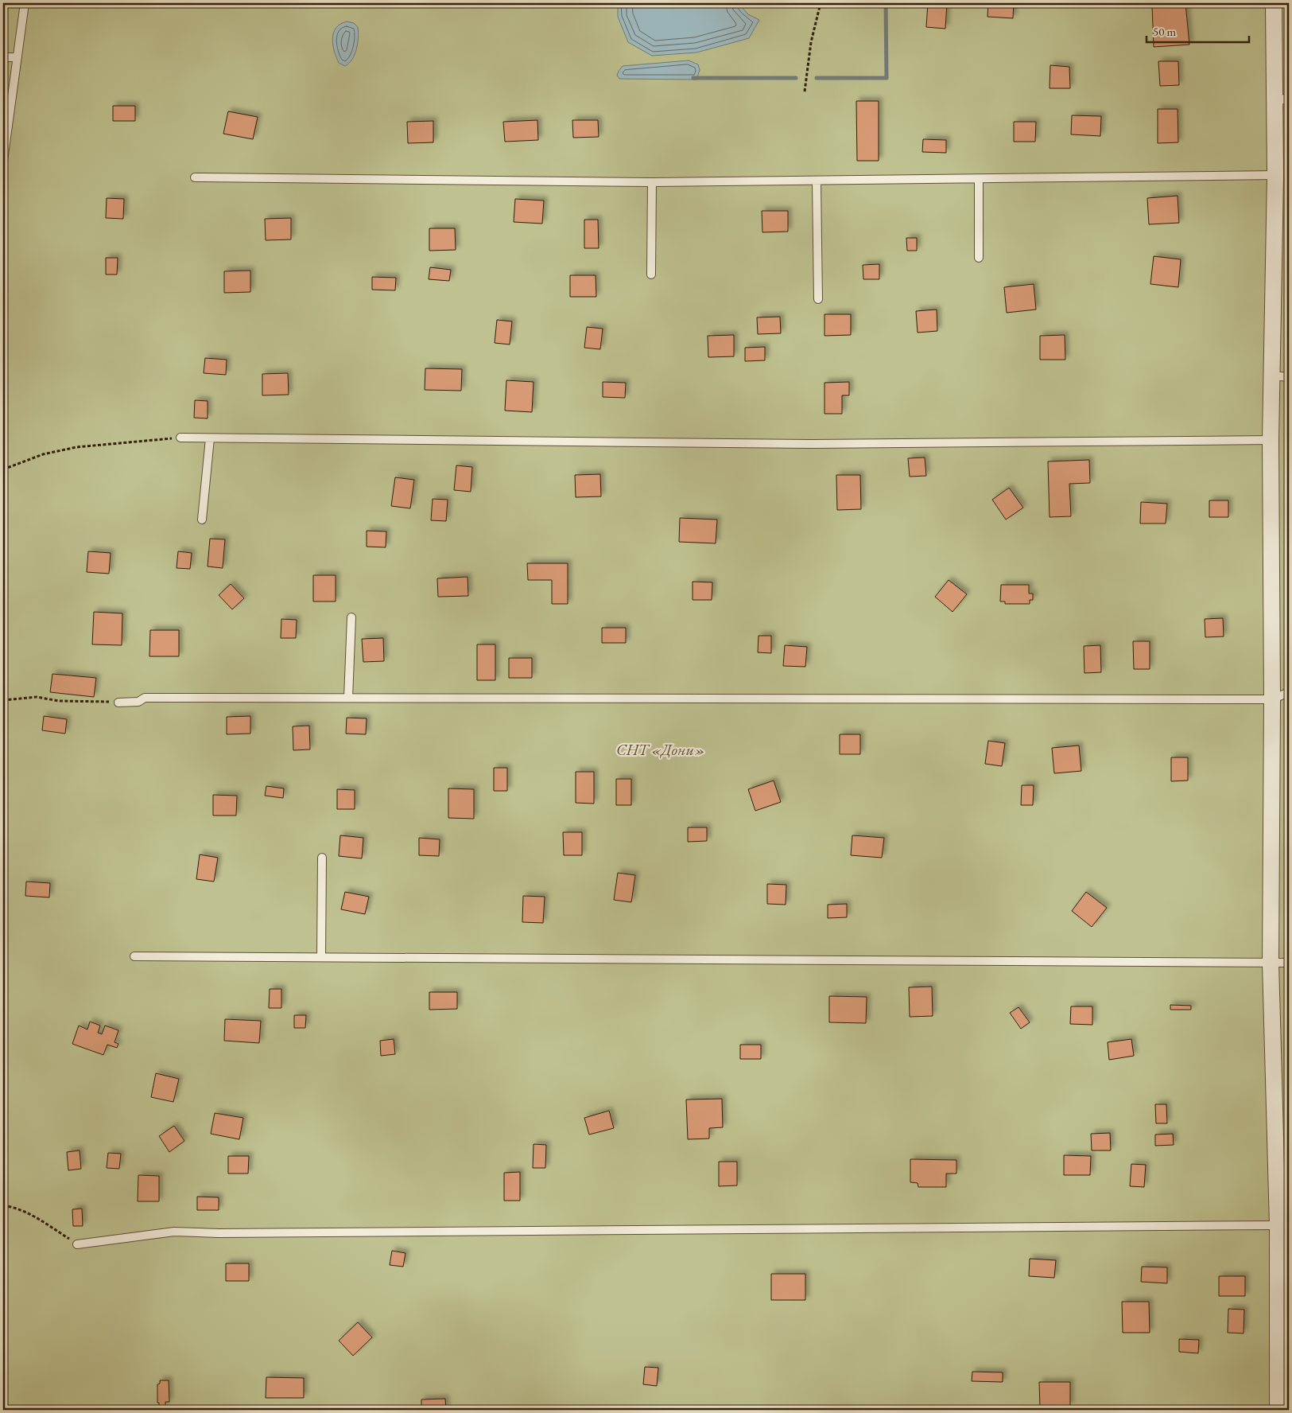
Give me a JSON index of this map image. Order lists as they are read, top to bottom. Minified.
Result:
{"parks":["СНТ «Дони»"],"scale_bar":"50 m"}
